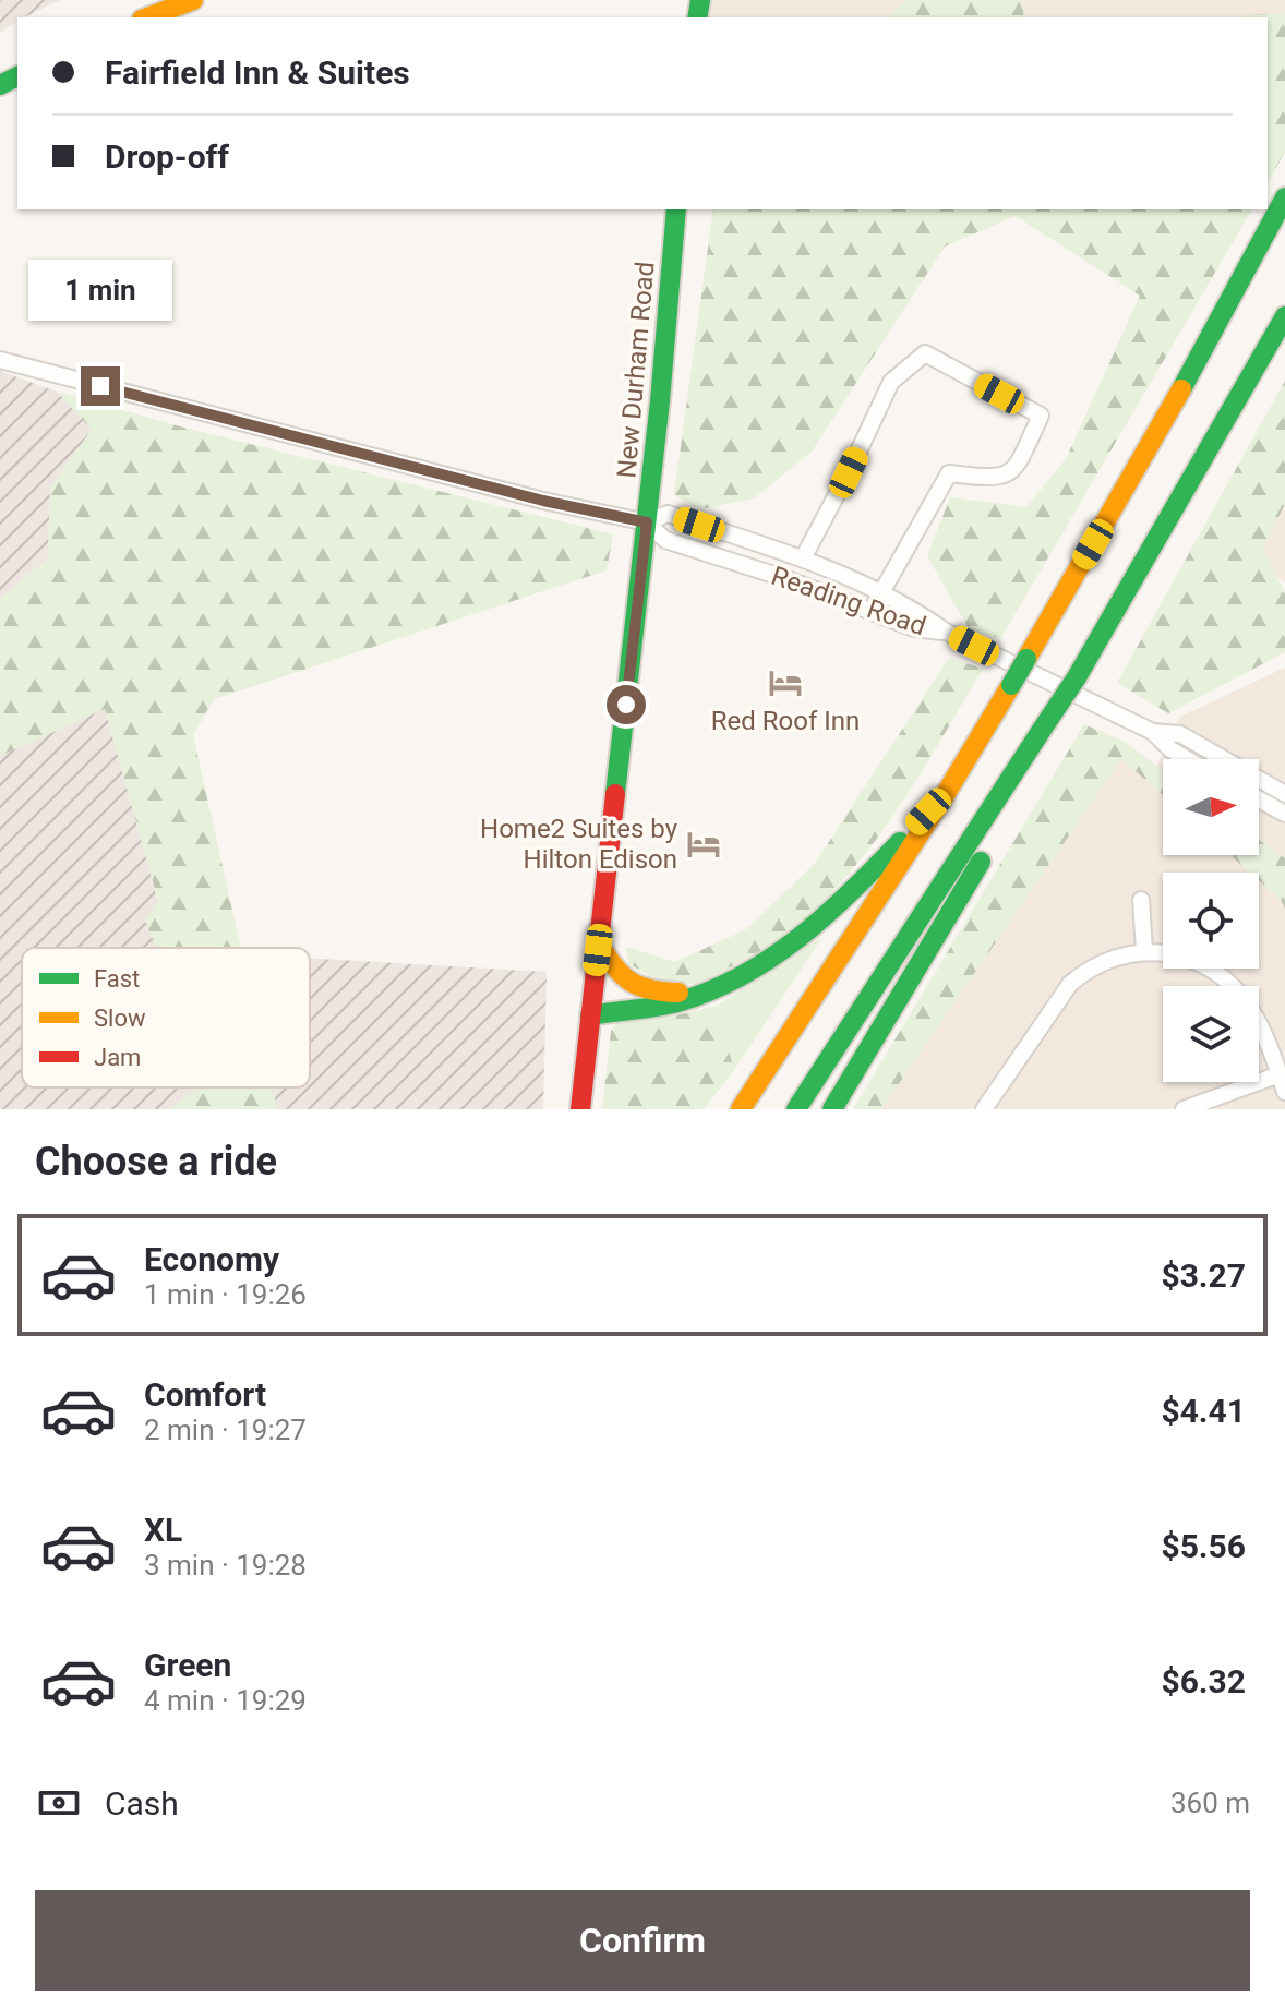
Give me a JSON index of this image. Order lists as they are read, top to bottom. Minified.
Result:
{"streets":{"main road":["New Durham Road"],"street":["Reading Road"]},"crossings":[["New Durham Road","Reading Road"]],"places":{"hotel":["Red Roof Inn","Home2 Suites by Hilton Edison"]},"legend":["Fast","Slow","Jam"],"north":"right","page":{"banner":["Fairfield Inn & Suites","Drop-off"],"bubble":"1 min","heading":"Choose a ride","list":[{"name":"Economy","note":"1 min · 19:26","value":"$3.27"},{"name":"Comfort","note":"2 min · 19:27","value":"$4.41"},{"name":"XL","note":"3 min · 19:28","value":"$5.56"},{"name":"Green","note":"4 min · 19:29","value":"$6.32"}],"pay":["Cash","360 m"],"buttons":"Confirm"}}
